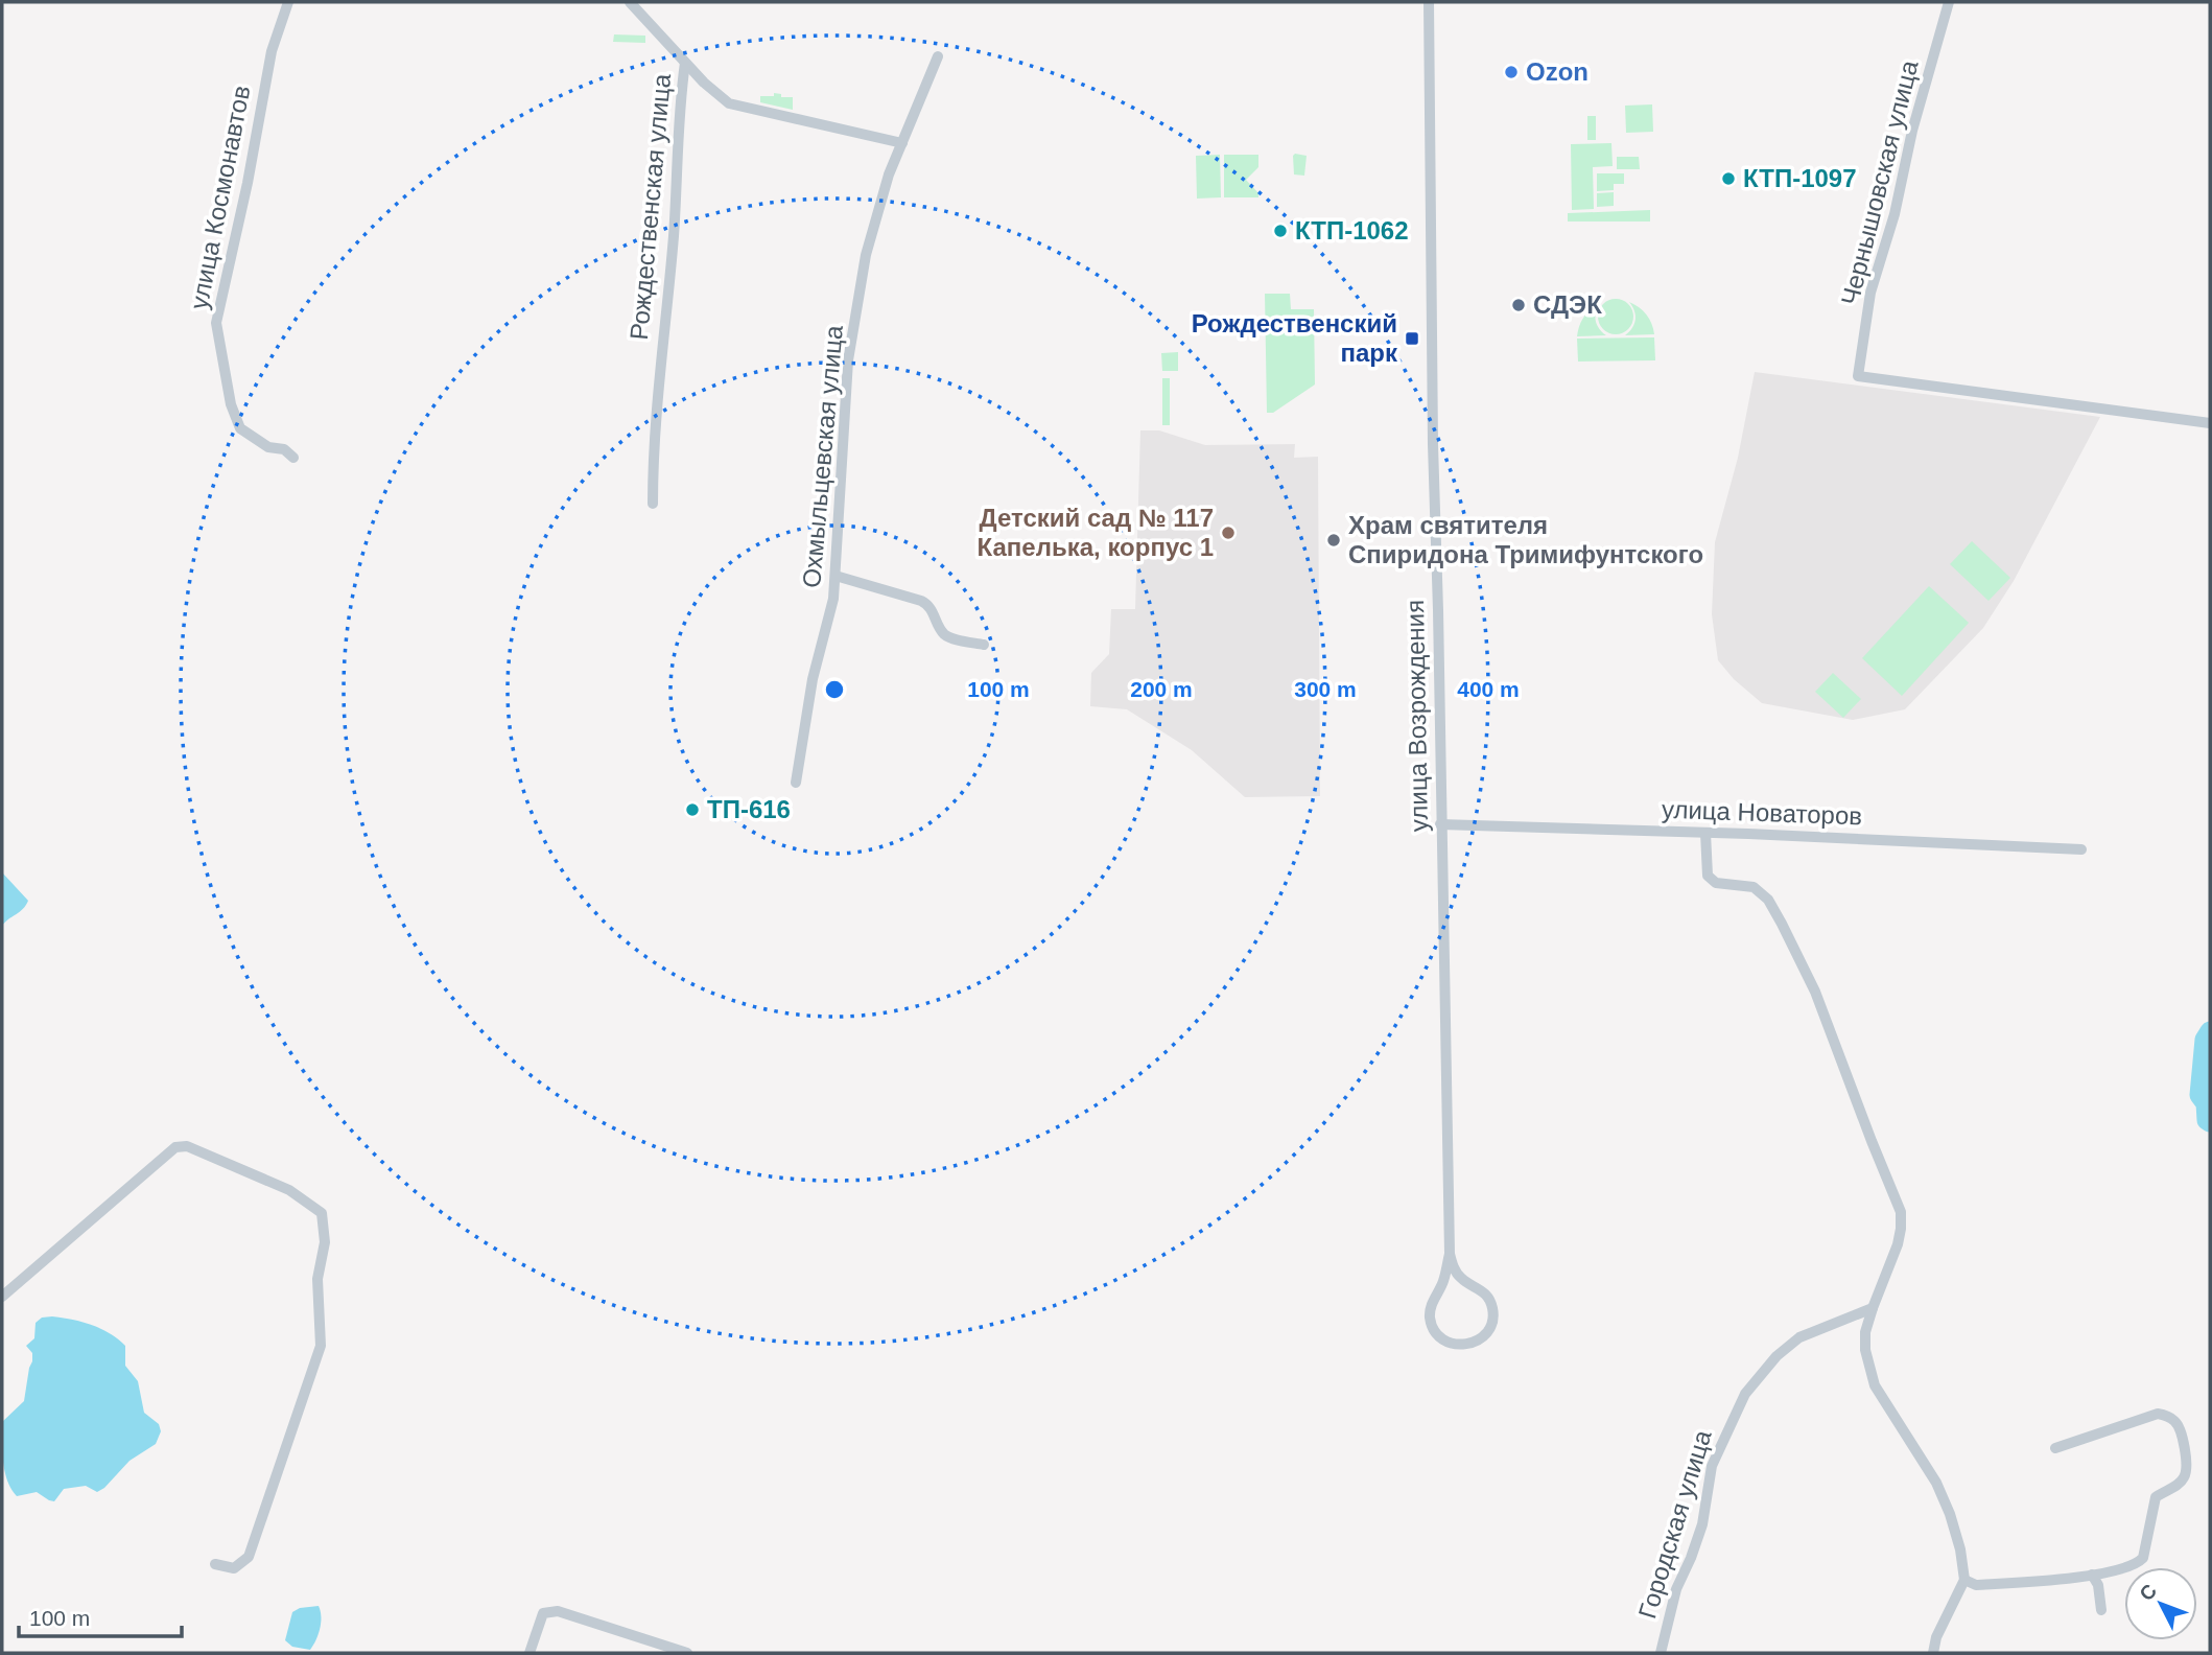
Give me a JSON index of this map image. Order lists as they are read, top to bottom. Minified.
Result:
{"streets":{"street":["Чернышовская улица","улица Космонавтов","Рождественская улица","Охмыльцевская улица","улица Возрождения","улица Новаторов","Городская улица"]},"crossings":[["Рождественская улица","Охмыльцевская улица"],["улица Возрождения","улица Новаторов"]],"places":{"other":["Ozon","КТП-1097","КТП-1062","СДЭК","Детский сад № 117 Капелька, корпус 1","Храм святителя Спиридона Тримифунтского","ТП-616"],"transit":["Рождественский парк"]},"scale_bar":"100 m","north":"top left","rings":["100 m","200 m","300 m","400 m"]}
